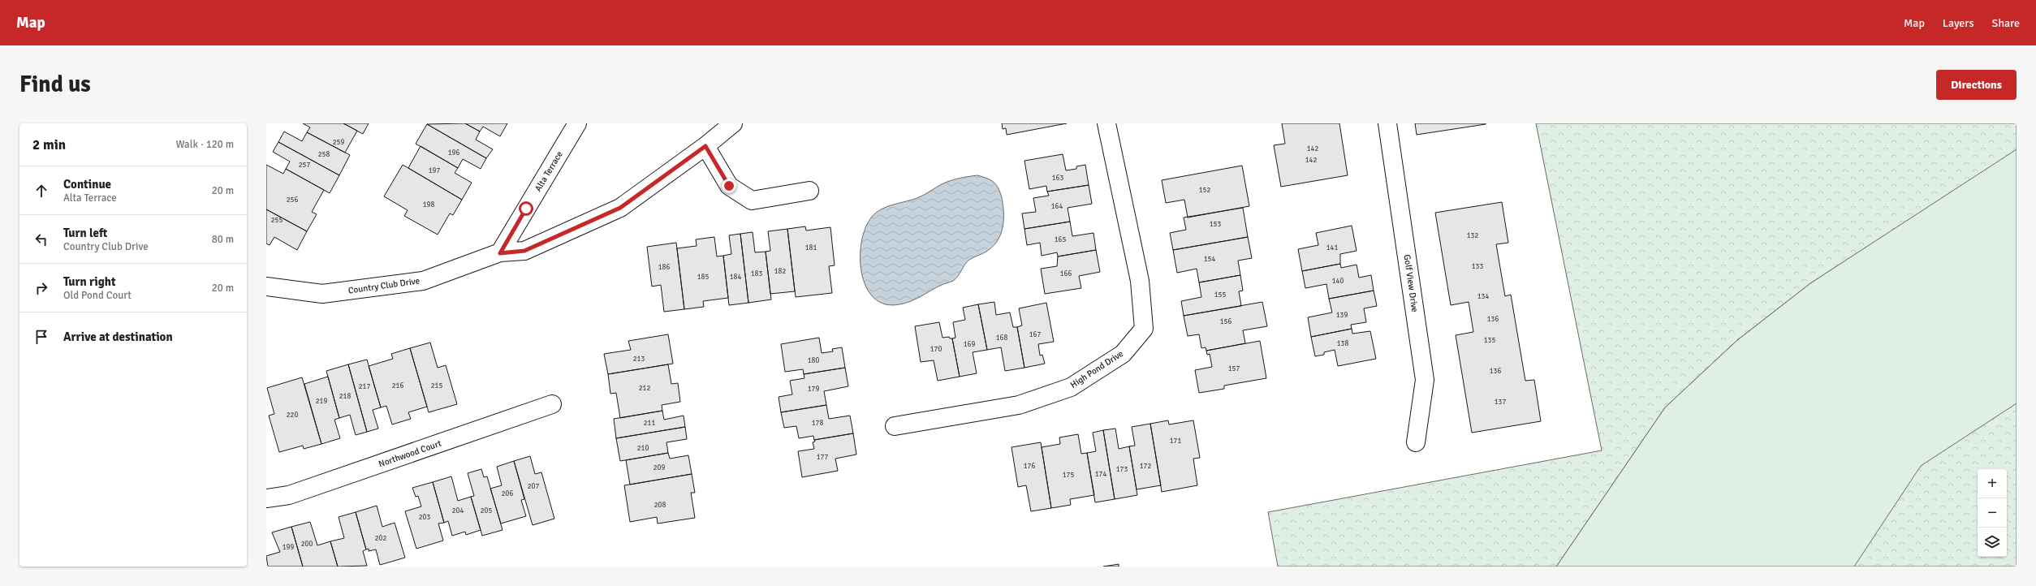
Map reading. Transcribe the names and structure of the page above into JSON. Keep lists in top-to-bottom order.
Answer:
{
  "streets": {
    "street": [
      "Alta Terrace",
      "Golf View Drive",
      "Country Club Drive",
      "High Pond Drive",
      "Northwood Court"
    ]
  },
  "crossings": [
    ["Alta Terrace", "Country Club Drive"]
  ],
  "house_numbers": [
    "259",
    "142",
    "196",
    "258",
    "142",
    "257",
    "197",
    "163",
    "152",
    "256",
    "198",
    "164",
    "255",
    "153",
    "132",
    "165",
    "181",
    "141",
    "154",
    "133",
    "186",
    "182",
    "183",
    "166",
    "185",
    "184",
    "140",
    "155",
    "134",
    "139",
    "136",
    "156",
    "167",
    "168",
    "135",
    "138",
    "169",
    "170",
    "213",
    "180",
    "157",
    "136",
    "216",
    "215",
    "217",
    "212",
    "179",
    "218",
    "219",
    "137",
    "220",
    "211",
    "178",
    "171",
    "210",
    "177",
    "176",
    "172",
    "209",
    "173",
    "174",
    "175",
    "207",
    "206",
    "208",
    "204",
    "205",
    "203",
    "202",
    "200",
    "199"
  ],
  "page": {
    "header": "Map",
    "nav": ["Map", "Layers", "Share"],
    "buttons": "Directions",
    "title": "Find us",
    "heading": ["2 min", "Walk · 120 m"],
    "list": [
      ["Continue", "Alta Terrace", "20 m"],
      ["Turn left", "Country Club Drive", "80 m"],
      ["Turn right", "Old Pond Court", "20 m"],
      "Arrive at destination"
    ],
    "map_buttons": ["+", "−"]
  }
}
